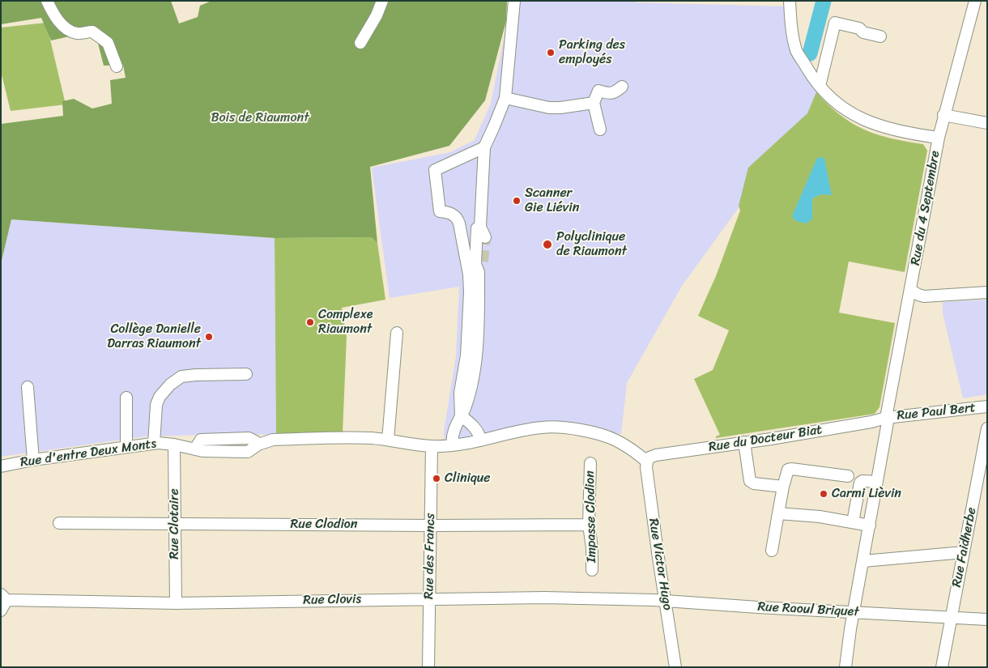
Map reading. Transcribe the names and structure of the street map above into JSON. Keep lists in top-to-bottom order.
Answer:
{
  "streets": {
    "street": [
      "Rue du 4 Septembre",
      "Rue Paul Bert",
      "Rue du Docteur Biat",
      "Rue d'entre Deux Monts",
      "Impasse Clodion",
      "Rue Clotaire",
      "Rue Clodion",
      "Rue Faidherbe",
      "Rue des Francs",
      "Rue Victor Hugo",
      "Rue Clovis",
      "Rue Raoul Briquet"
    ]
  },
  "crossings": [
    ["Rue du 4 Septembre", "Rue Paul Bert"],
    ["Rue du 4 Septembre", "Rue du Docteur Biat"],
    ["Rue du 4 Septembre", "Rue Raoul Briquet"],
    ["Rue Paul Bert", "Rue du Docteur Biat"],
    ["Rue du Docteur Biat", "Rue d'entre Deux Monts"],
    ["Rue du Docteur Biat", "Rue Victor Hugo"],
    ["Rue d'entre Deux Monts", "Rue Clotaire"],
    ["Rue d'entre Deux Monts", "Rue des Francs"],
    ["Rue d'entre Deux Monts", "Rue Victor Hugo"],
    ["Impasse Clodion", "Rue Clodion"],
    ["Rue Clotaire", "Rue Clodion"],
    ["Rue Clotaire", "Rue Clovis"],
    ["Rue Clodion", "Rue des Francs"],
    ["Rue Faidherbe", "Rue Raoul Briquet"],
    ["Rue des Francs", "Rue Clovis"],
    ["Rue Victor Hugo", "Rue Clovis"],
    ["Rue Victor Hugo", "Rue Raoul Briquet"],
    ["Rue Clovis", "Rue Raoul Briquet"]
  ],
  "parks": ["Bois de Riaumont"],
  "places": [
    "Parking des employés",
    "Scanner Gie Liévin",
    "Polyclinique de Riaumont",
    "Complexe Riaumont",
    "Collège Danielle Darras Riaumont",
    "Clinique",
    "Carmi Lièvin"
  ]
}
